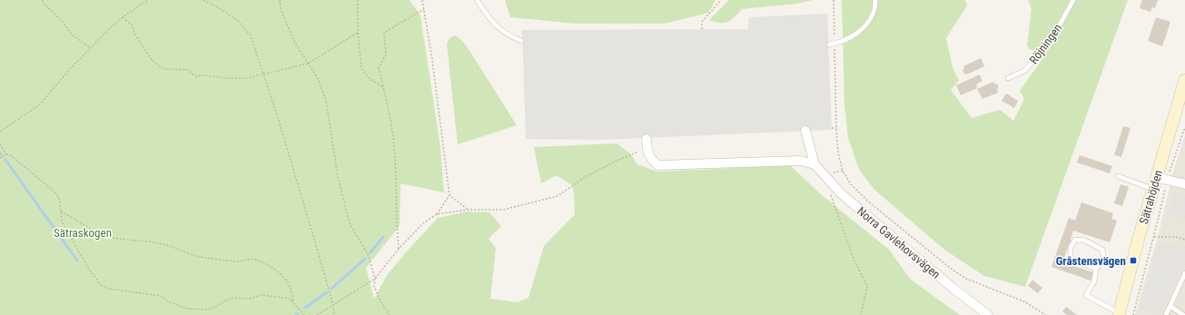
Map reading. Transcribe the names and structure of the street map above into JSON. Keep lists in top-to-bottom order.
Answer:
{
  "streets": {
    "street": ["Sätrahöjden", "Norra Gavlehovsvägen"],
    "lane": ["Röjningen"]
  },
  "parks": ["Sätraskogen"],
  "places": {
    "transit": ["Gråstensvägen"]
  }
}
